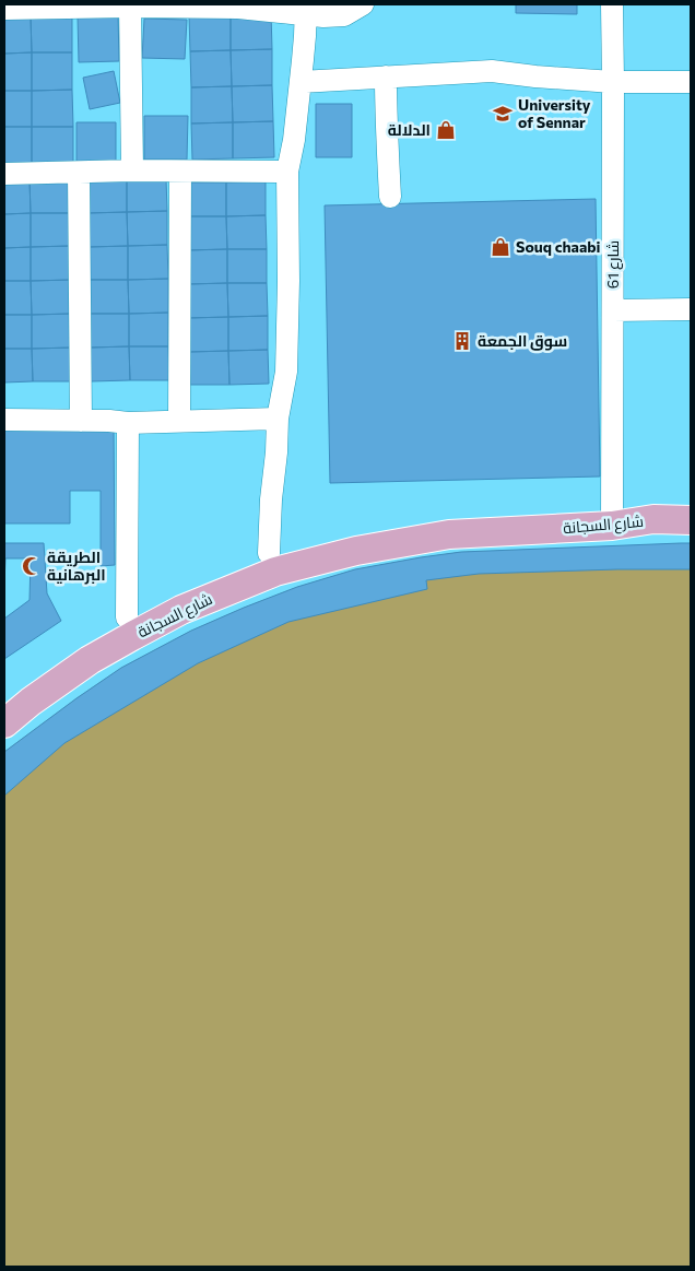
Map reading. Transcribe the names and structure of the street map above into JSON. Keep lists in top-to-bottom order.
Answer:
{
  "streets": {
    "main road": ["شارع السجانة"],
    "street": ["شارع 61"]
  },
  "crossings": [
    ["شارع 61", "شارع السجانة"]
  ],
  "places": {
    "school or university": ["University of Sennar"],
    "shop": ["الدلالة", "Souq chaabi"],
    "building": ["سوق الجمعة"],
    "mosque": ["الطريقة البرهانية"]
  }
}
